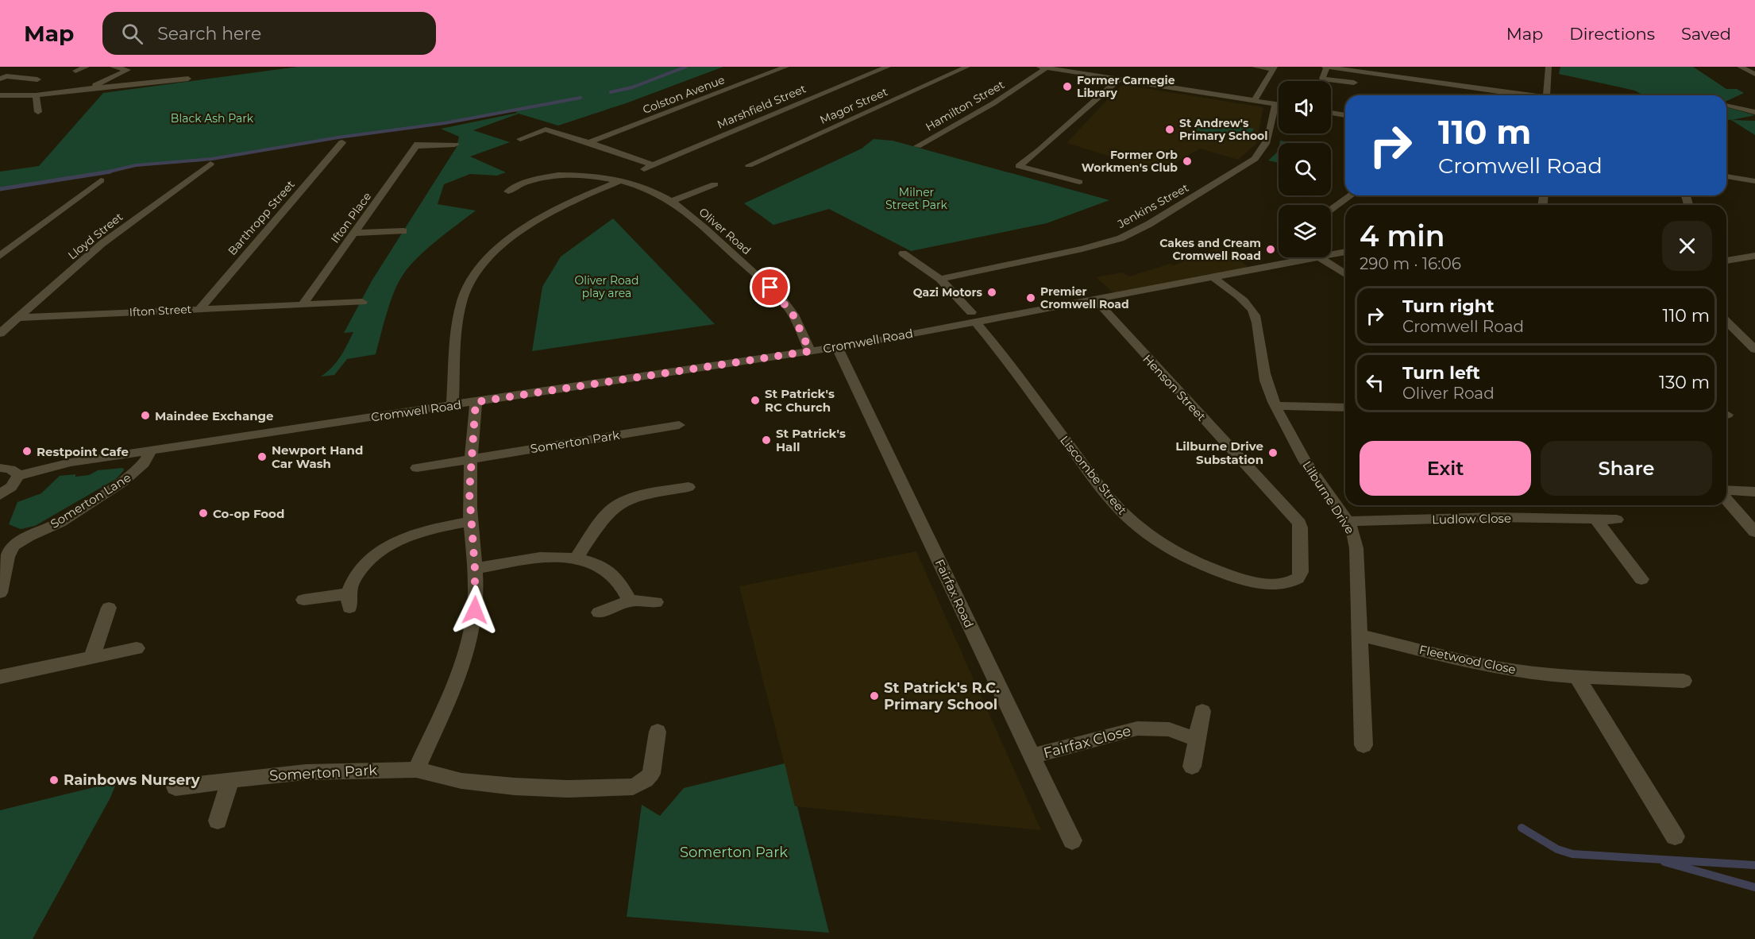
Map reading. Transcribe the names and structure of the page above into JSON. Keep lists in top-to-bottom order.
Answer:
{
  "streets": {
    "street": [
      "Colston Avenue",
      "Magor Street",
      "Hamilton Street",
      "Marshfield Street",
      "Jenkins Street",
      "Barthropp Street",
      "Ifton Place",
      "Oliver Road",
      "Lloyd Street",
      "Ifton Street",
      "Cromwell Road",
      "Henson Street",
      "Somerton Park",
      "Liscombe Street",
      "Lilburne Drive",
      "Somerton Lane",
      "Ludlow Close",
      "Fairfax Road",
      "Fleetwood Close",
      "Fairfax Close"
    ]
  },
  "crossings": [
    ["Barthropp Street", "Ifton Street"],
    ["Ifton Place", "Ifton Street"],
    ["Oliver Road", "Cromwell Road"],
    ["Lloyd Street", "Ifton Street"],
    ["Cromwell Road", "Henson Street"],
    ["Cromwell Road", "Liscombe Street"],
    ["Cromwell Road", "Lilburne Drive"],
    ["Cromwell Road", "Somerton Lane"],
    ["Cromwell Road", "Fairfax Road"],
    ["Henson Street", "Liscombe Street"],
    ["Lilburne Drive", "Ludlow Close"],
    ["Lilburne Drive", "Fleetwood Close"],
    ["Fairfax Road", "Fairfax Close"]
  ],
  "parks": [
    "Black Ash Park",
    "Milner Street Park",
    "Oliver Road play area",
    "Somerton Park"
  ],
  "places": [
    "Former Carnegie Library",
    "St Andrew's Primary School",
    "Former Orb Workmen's Club",
    "Cakes and Cream Cromwell Road",
    "Qazi Motors",
    "Premier Cromwell Road",
    "St Patrick's RC Church",
    "Maindee Exchange",
    "St Patrick's Hall",
    "Restpoint Cafe",
    "Lilburne Drive Substation",
    "Newport Hand Car Wash",
    "Co-op Food",
    "St Patrick's R.C. Primary School",
    "Rainbows Nursery"
  ],
  "page": {
    "header": "Map",
    "search": "Search here",
    "nav": ["Map", "Directions", "Saved"],
    "turn": ["110 m", "Cromwell Road"],
    "heading": ["4 min", "290 m · 16:06"],
    "list": [
      {
        "name": "Turn right",
        "note": "Cromwell Road",
        "value": "110 m"
      },
      {
        "name": "Turn left",
        "note": "Oliver Road",
        "value": "130 m"
      }
    ],
    "buttons": ["Exit", "Share"]
  }
}
